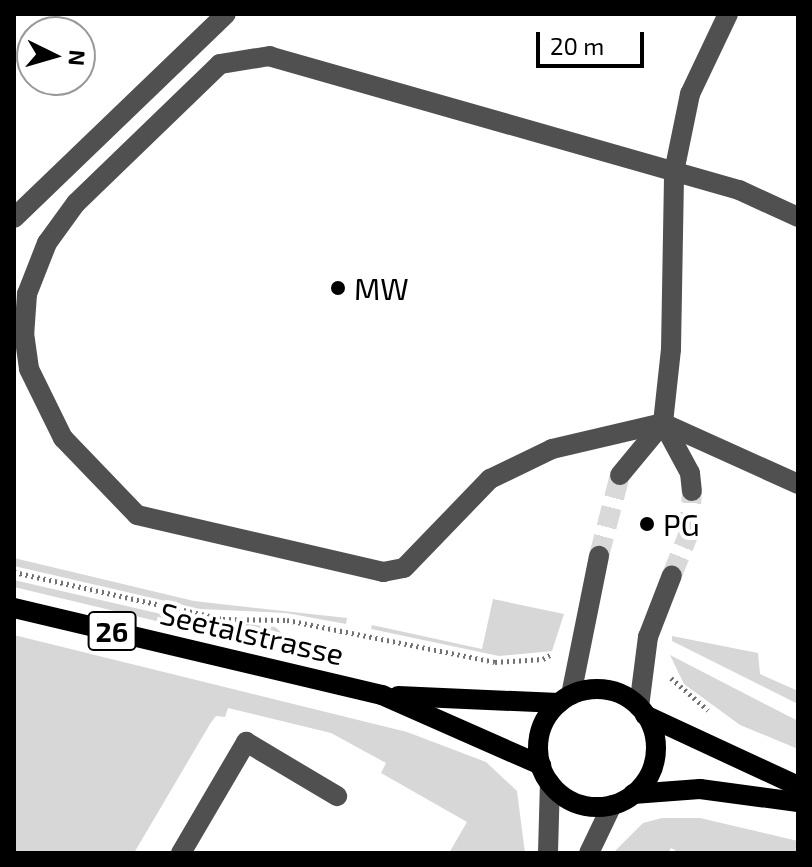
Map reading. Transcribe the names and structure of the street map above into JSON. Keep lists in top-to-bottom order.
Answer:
{
  "streets": {
    "main road": ["26", "Seetalstrasse"]
  },
  "places": ["MW", "PG"],
  "scale_bar": "20 m",
  "north": "right"
}
